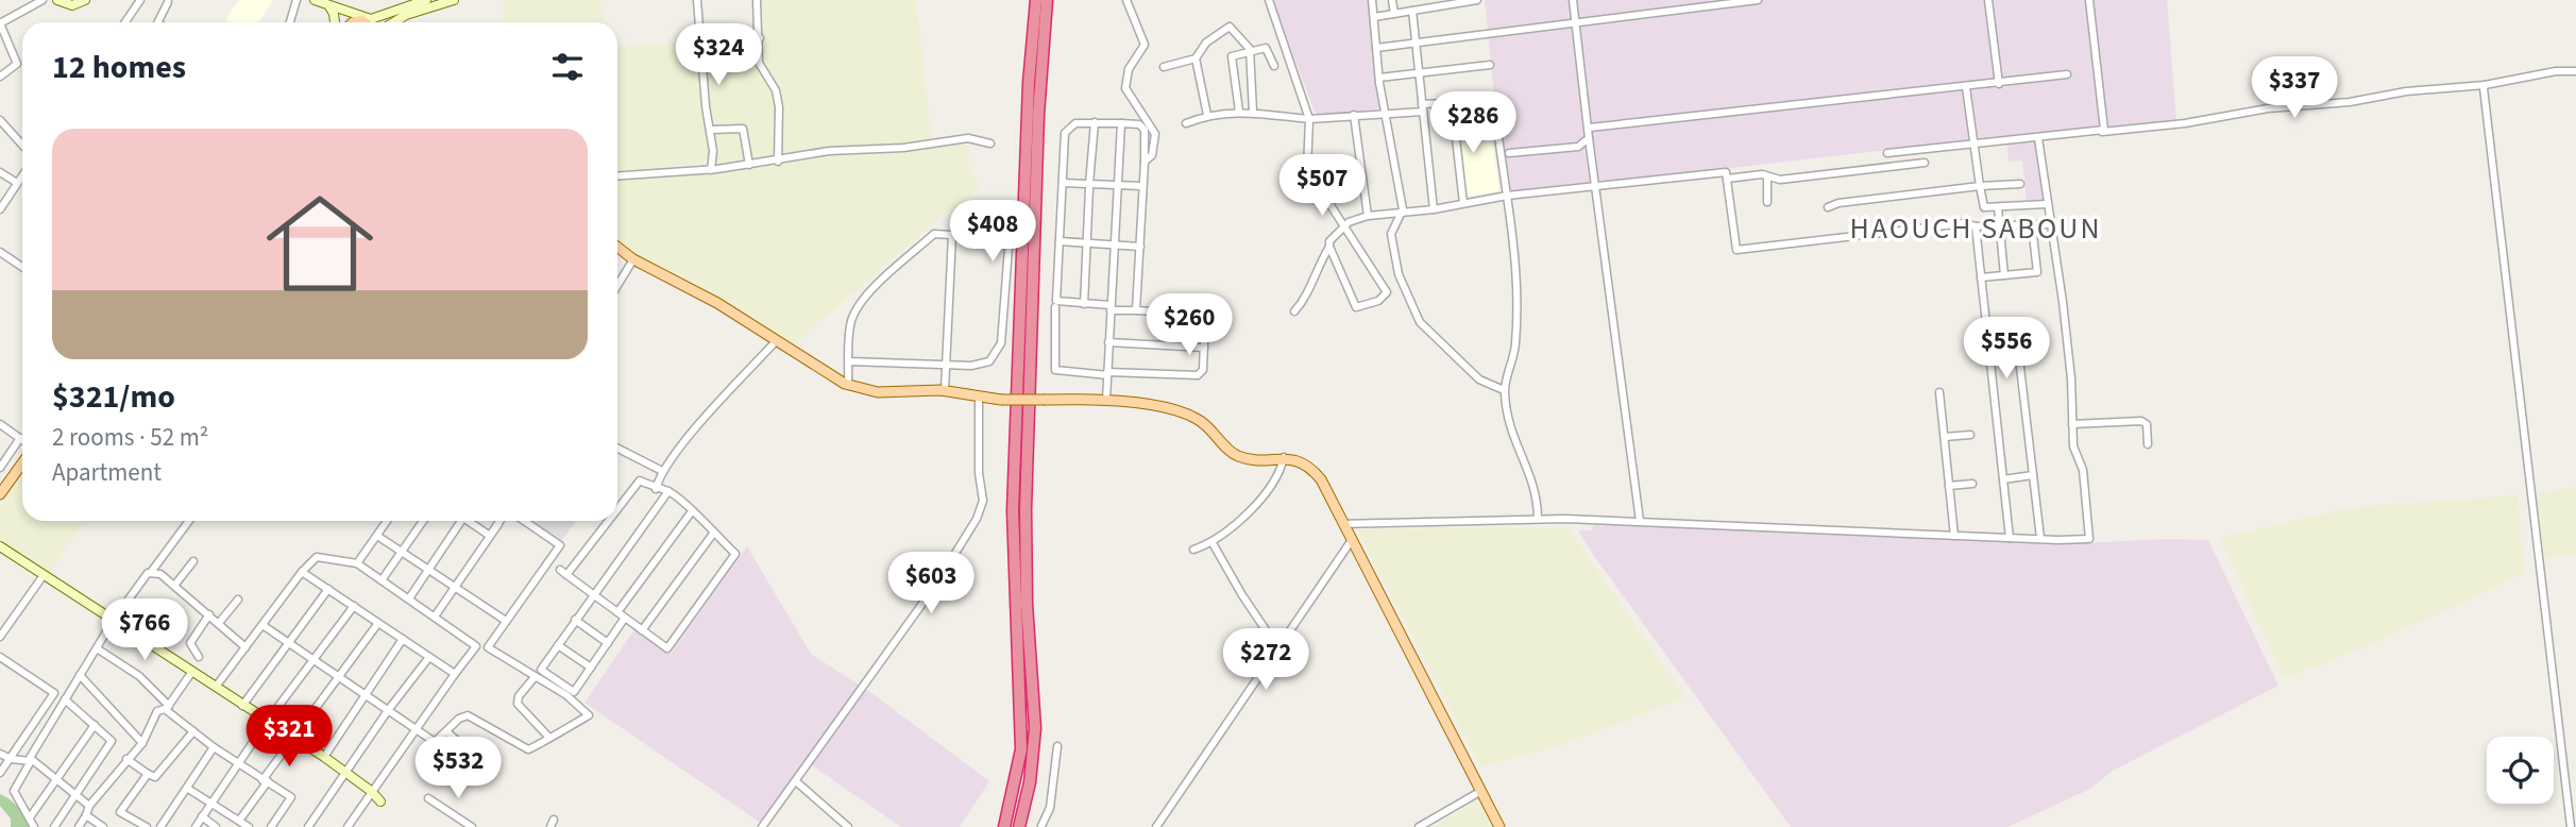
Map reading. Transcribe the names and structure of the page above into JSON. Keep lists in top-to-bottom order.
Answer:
{
  "districts": ["HAOUCH SABOUN"],
  "page": {
    "heading": "12 homes",
    "price": [
      "$324",
      "$337",
      "$286",
      "$507",
      "$408",
      "$260",
      "$556",
      "$603",
      "$766",
      "$272",
      "$321",
      "$532"
    ],
    "list": [
      {
        "name": "$321/mo",
        "note": "2 rooms · 52 m² · Apartment"
      }
    ]
  }
}
